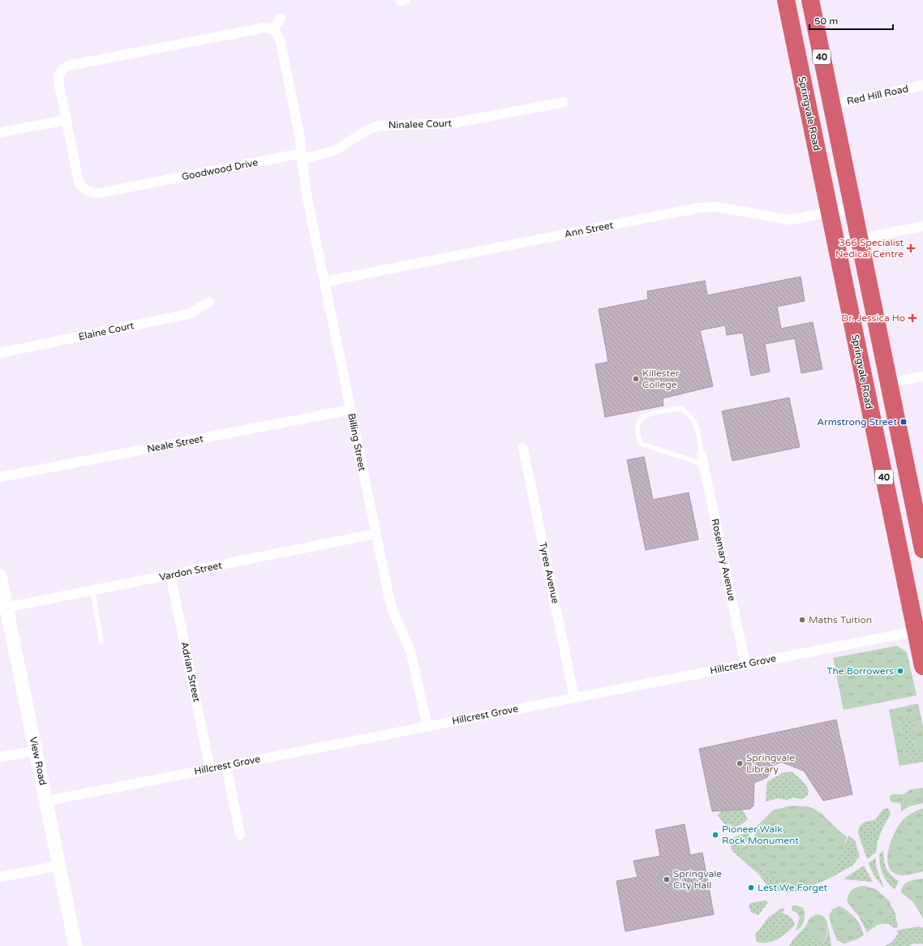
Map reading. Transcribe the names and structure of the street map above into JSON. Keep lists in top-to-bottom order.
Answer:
{
  "streets": {
    "highway": ["40", "Springvale Road"],
    "street": [
      "Red Hill Road",
      "Ninalee Court",
      "Goodwood Drive",
      "Ann Street",
      "Elaine Court",
      "Billing Street",
      "Neale Street",
      "Rosemary Avenue",
      "Vardon Street",
      "Tyree Avenue",
      "Hillcrest Grove",
      "Adrian Street",
      "View Road"
    ]
  },
  "crossings": [
    ["40", "Red Hill Road"],
    ["40", "Ann Street"],
    ["Springvale Road", "Ann Street"],
    ["Springvale Road", "Hillcrest Grove"],
    ["Ninalee Court", "Goodwood Drive"],
    ["Ninalee Court", "Billing Street"],
    ["Goodwood Drive", "Billing Street"],
    ["Ann Street", "Billing Street"],
    ["Billing Street", "Neale Street"],
    ["Billing Street", "Vardon Street"],
    ["Billing Street", "Hillcrest Grove"],
    ["Rosemary Avenue", "Hillcrest Grove"],
    ["Vardon Street", "Adrian Street"],
    ["Vardon Street", "View Road"],
    ["Tyree Avenue", "Hillcrest Grove"],
    ["Hillcrest Grove", "Adrian Street"],
    ["Hillcrest Grove", "View Road"]
  ],
  "places": {
    "health": ["366 Specialist Nedical Centre", "Dr. Jessica Ho"],
    "other": [
      "Killester College",
      "Maths Tuition",
      "The Borrowers",
      "Springvale Library",
      "Pioneer Walk Rock Monument",
      "Springvale City Hall",
      "Lest We Forget"
    ],
    "transit": ["Armstrong Street"]
  },
  "scale_bar": "50 m"
}
